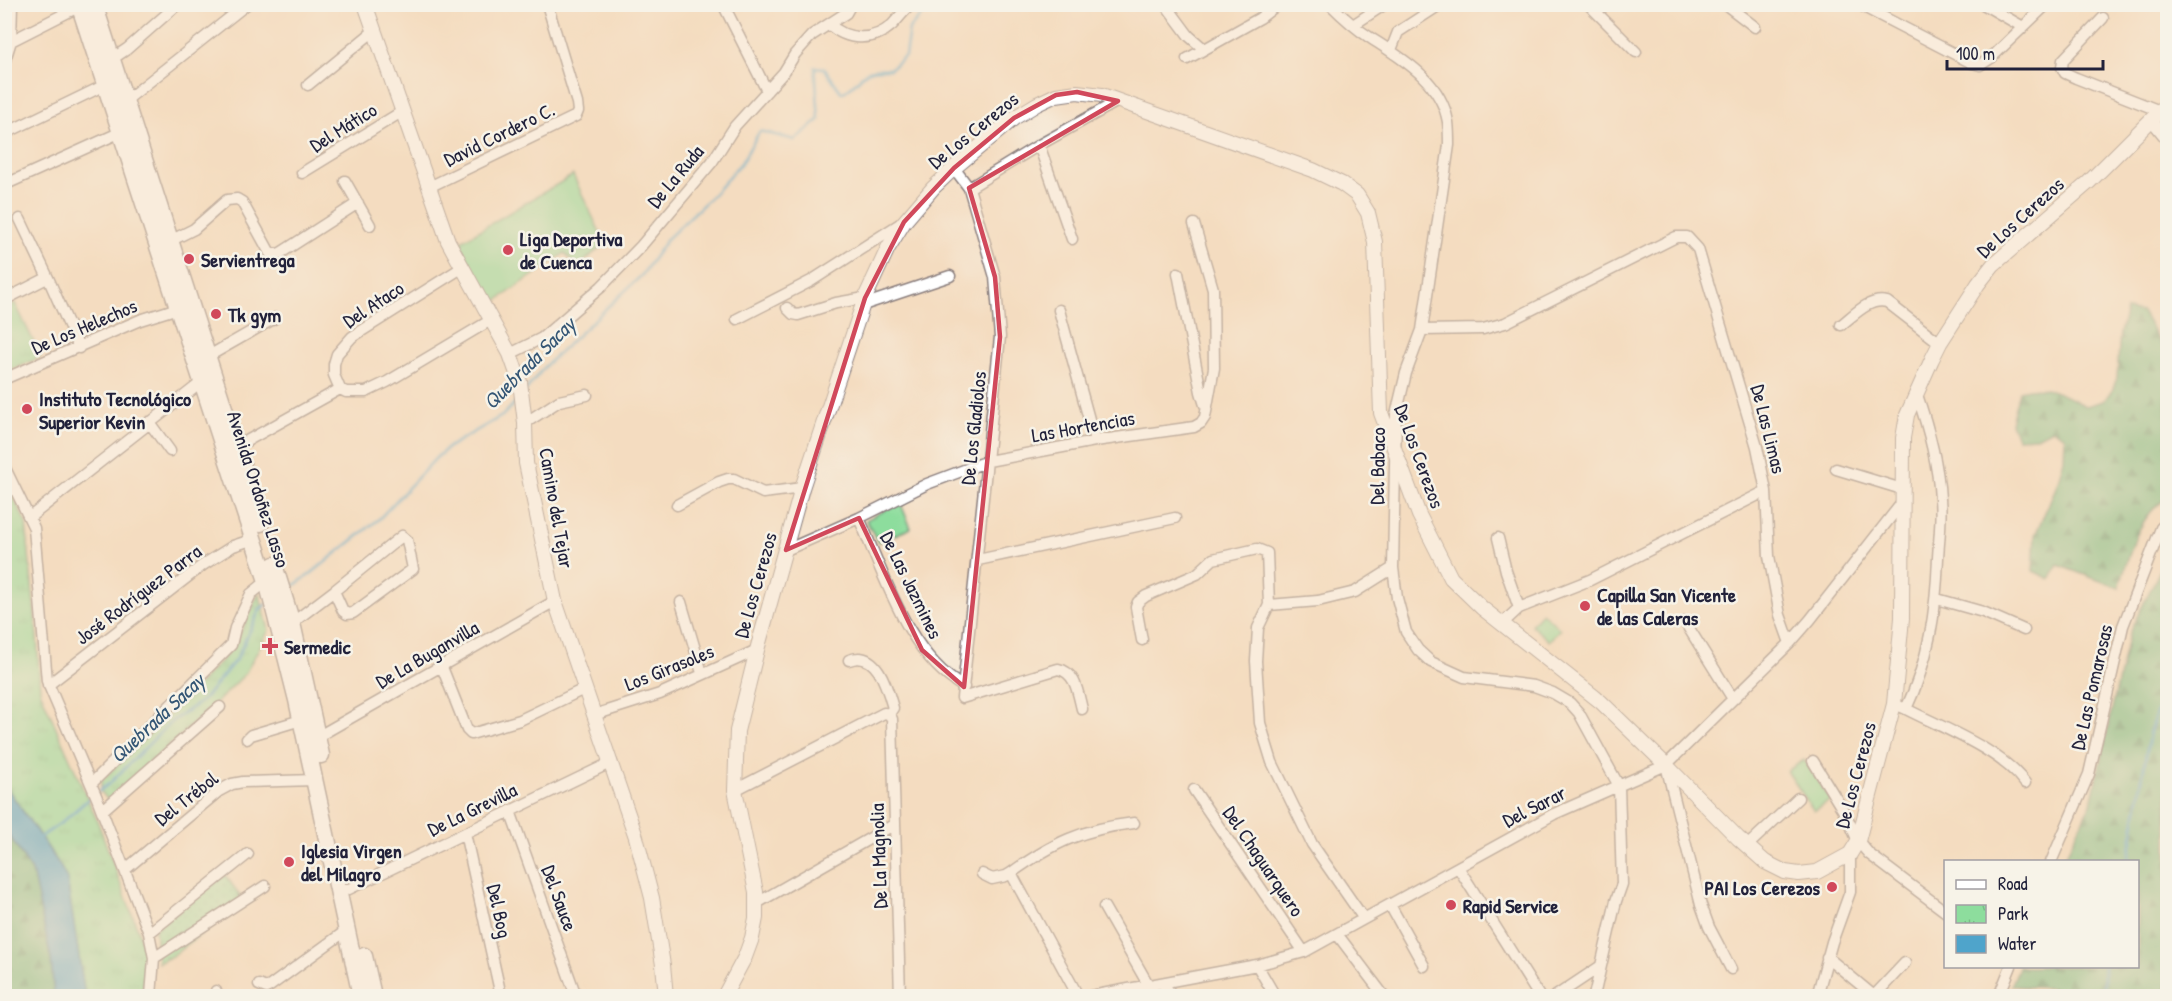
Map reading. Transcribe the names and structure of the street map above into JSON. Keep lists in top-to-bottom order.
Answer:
{
  "streets": {
    "main road": ["Avenida Ordoñez Lasso"],
    "street": [
      "Del Mático",
      "De Los Cerezos",
      "David Cordero C.",
      "De La Ruda",
      "Del Ataco",
      "De Los Helechos",
      "Las Hortencias",
      "De Los Gladiolos",
      "De Las Limas",
      "Del Babaco",
      "Camino del Tejar",
      "De Las Jazmines",
      "José Rodríguez Parra",
      "De La Buganvilla",
      "Los Girasoles",
      "De Las Pomarosas",
      "Del Trébol",
      "Del Sarar",
      "De La Grevilla",
      "De La Magnolia",
      "Del Chaguarquero",
      "Del Sauce",
      "Del Bog"
    ]
  },
  "crossings": [
    ["Del Mático", "Camino del Tejar"],
    ["De Los Cerezos", "Las Hortencias"],
    ["De Los Cerezos", "De Los Gladiolos"],
    ["De Los Cerezos", "Del Babaco"],
    ["De Los Cerezos", "Los Girasoles"],
    ["De Los Cerezos", "Del Sarar"],
    ["David Cordero C.", "Camino del Tejar"],
    ["De La Ruda", "Camino del Tejar"],
    ["Del Ataco", "Camino del Tejar"],
    ["De Los Helechos", "Avenida Ordoñez Lasso"],
    ["Las Hortencias", "De Los Gladiolos"],
    ["Las Hortencias", "De Las Jazmines"],
    ["De Los Gladiolos", "De Las Jazmines"],
    ["De Las Limas", "Del Babaco"],
    ["De Las Limas", "Del Sarar"],
    ["Del Babaco", "Del Sarar"],
    ["Avenida Ordoñez Lasso", "José Rodríguez Parra"],
    ["Avenida Ordoñez Lasso", "De La Buganvilla"],
    ["Avenida Ordoñez Lasso", "Del Trébol"],
    ["Avenida Ordoñez Lasso", "De La Grevilla"],
    ["Camino del Tejar", "De La Buganvilla"],
    ["Camino del Tejar", "Los Girasoles"],
    ["Camino del Tejar", "De La Grevilla"],
    ["Del Sarar", "Del Chaguarquero"],
    ["De La Grevilla", "Del Sauce"],
    ["De La Grevilla", "Del Bog"]
  ],
  "water": ["Quebrada Sacay"],
  "places": {
    "other": [
      "Liga Deportiva de Cuenca",
      "Servientrega",
      "Tk gym",
      "Instituto Tecnológico Superior Kevin",
      "Capilla San Vicente de las Caleras",
      "Iglesia Virgen del Milagro",
      "PAI Los Cerezos",
      "Rapid Service"
    ],
    "health": ["Sermedic"]
  },
  "legend": ["Road", "Park", "Water"],
  "scale_bar": "100 m"
}
